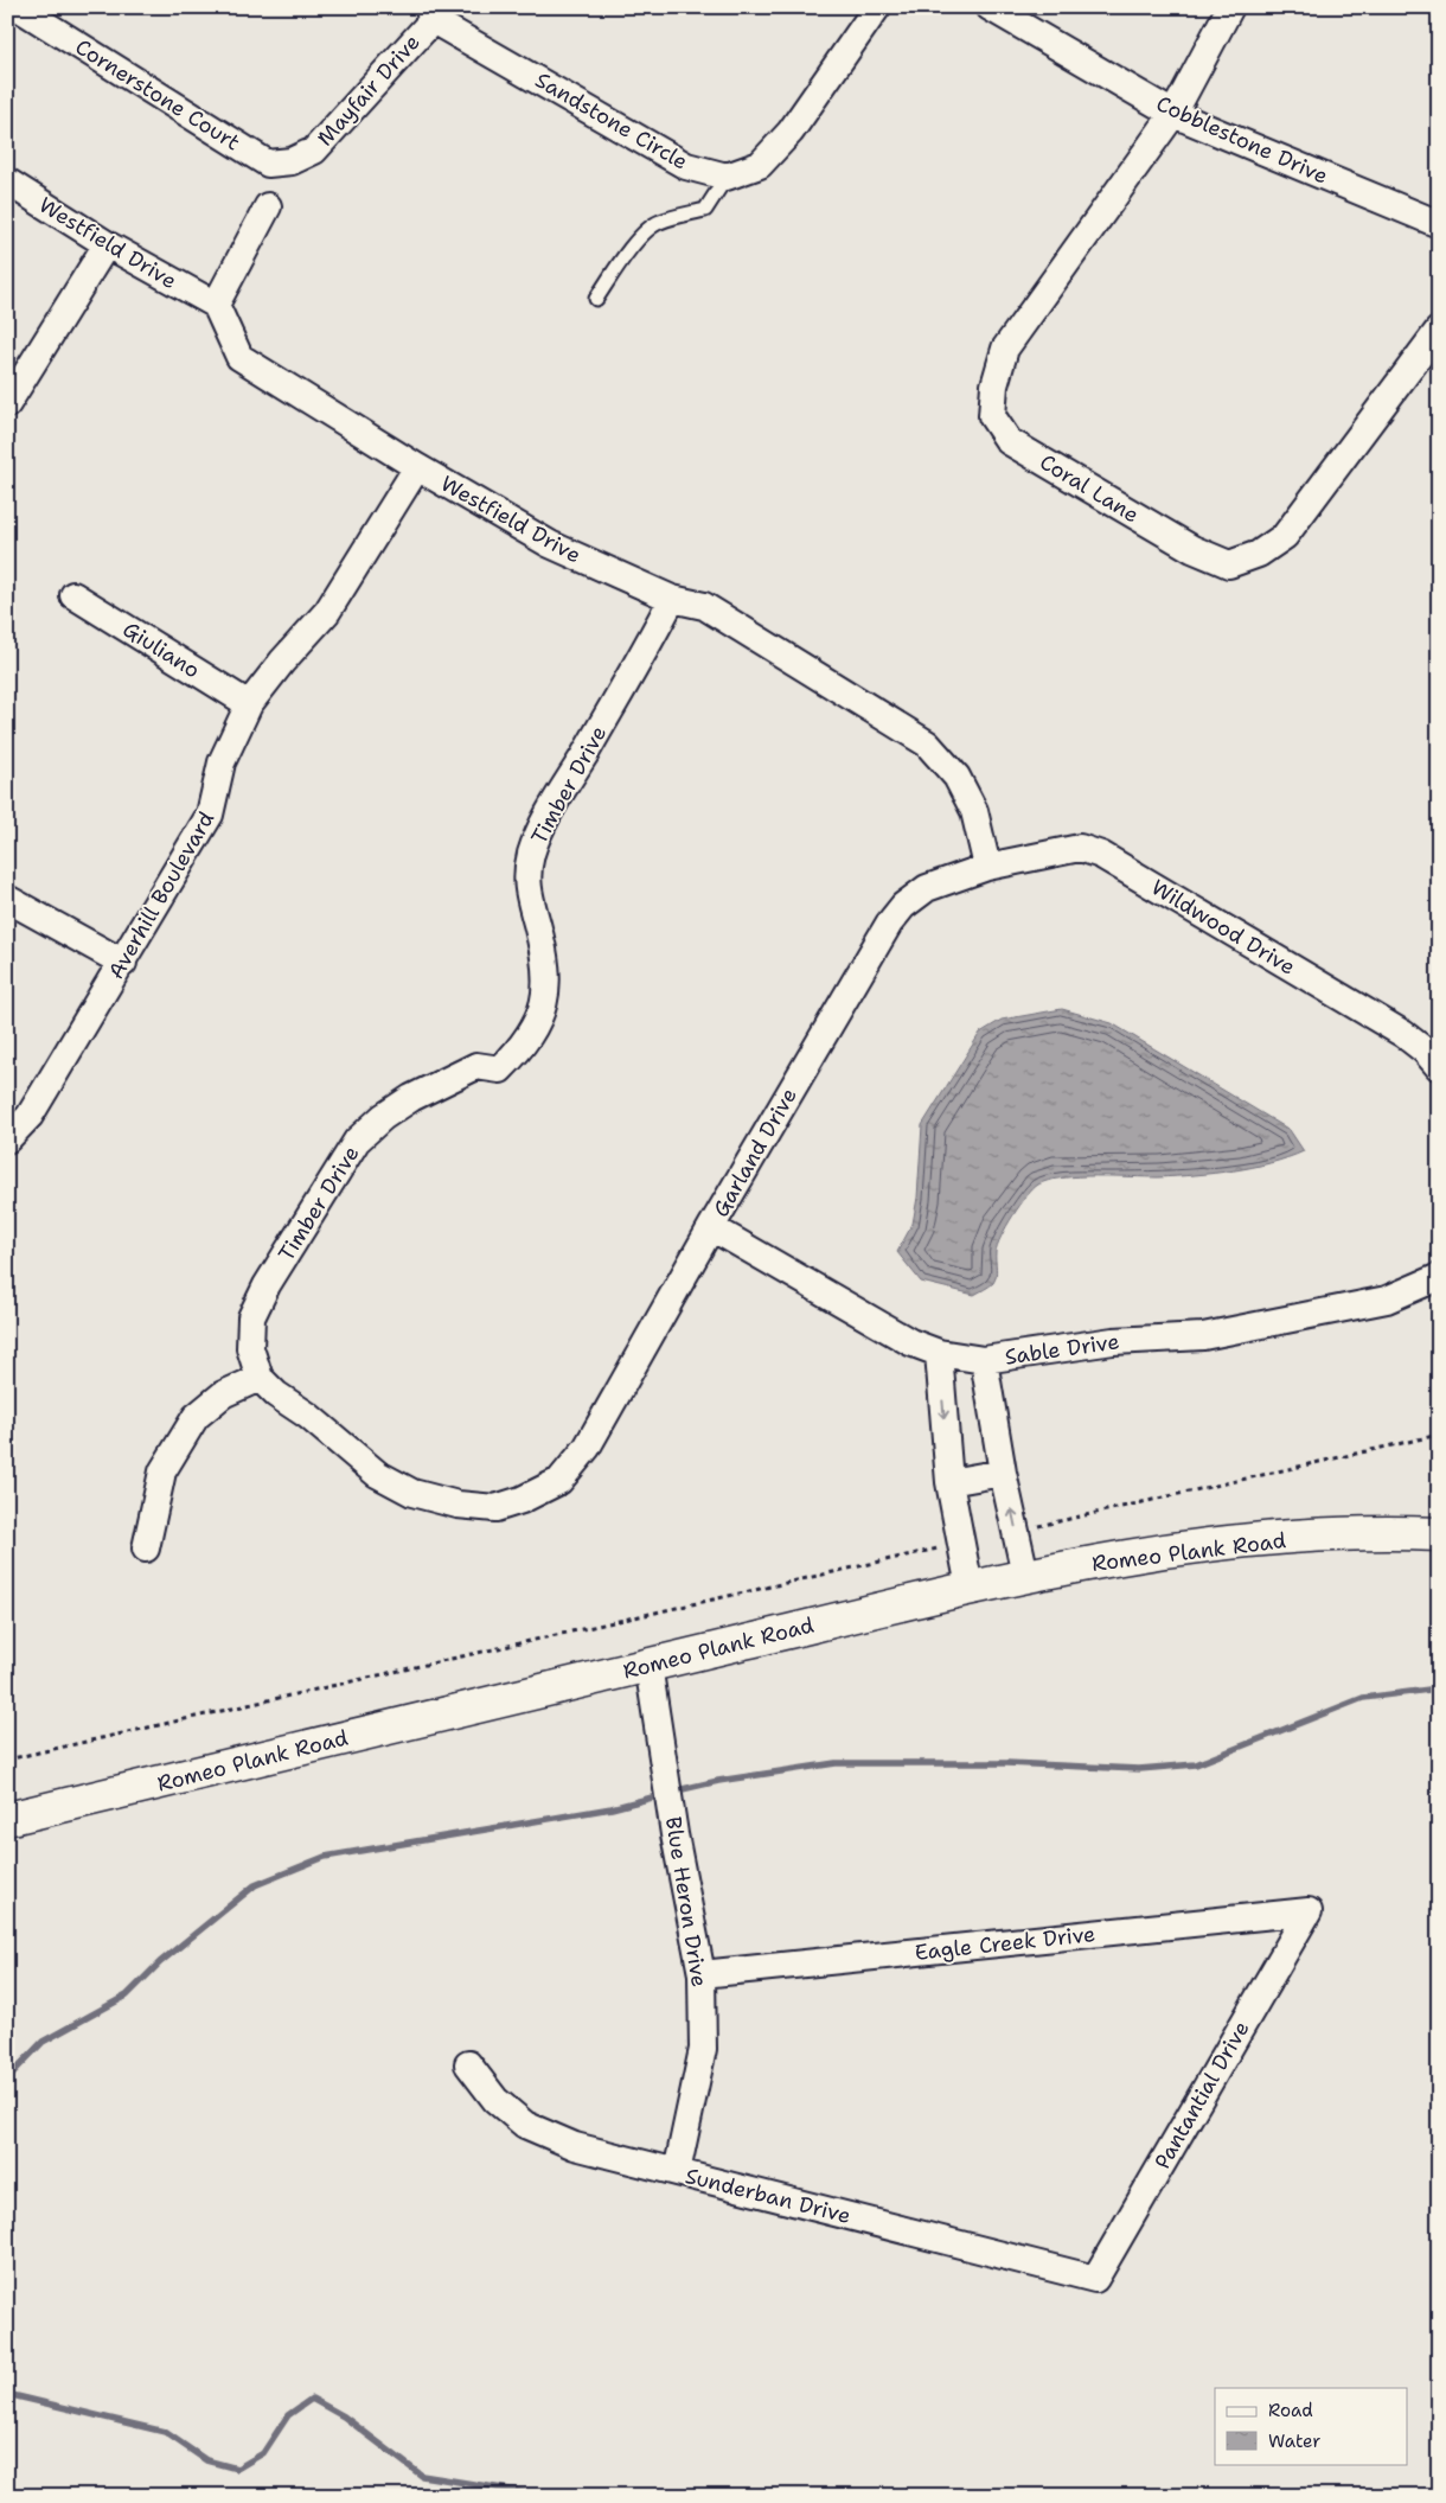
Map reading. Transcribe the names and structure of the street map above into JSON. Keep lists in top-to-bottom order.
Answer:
{
  "streets": {
    "street": [
      "Mayfair Drive",
      "Cornerstone Court",
      "Sandstone Circle",
      "Cobblestone Drive",
      "Westfield Drive",
      "Coral Lane",
      "Giuliano",
      "Timber Drive",
      "Averhill Boulevard",
      "Wildwood Drive",
      "Garland Drive",
      "Sable Drive",
      "Romeo Plank Road",
      "Blue Heron Drive",
      "Eagle Creek Drive",
      "Pantantial Drive",
      "Sunderban Drive"
    ]
  },
  "crossings": [
    ["Mayfair Drive", "Cornerstone Court"],
    ["Mayfair Drive", "Sandstone Circle"],
    ["Cobblestone Drive", "Coral Lane"],
    ["Westfield Drive", "Timber Drive"],
    ["Westfield Drive", "Averhill Boulevard"],
    ["Westfield Drive", "Wildwood Drive"],
    ["Westfield Drive", "Garland Drive"],
    ["Giuliano", "Averhill Boulevard"],
    ["Timber Drive", "Garland Drive"],
    ["Wildwood Drive", "Garland Drive"],
    ["Garland Drive", "Sable Drive"],
    ["Romeo Plank Road", "Blue Heron Drive"],
    ["Blue Heron Drive", "Eagle Creek Drive"],
    ["Blue Heron Drive", "Sunderban Drive"],
    ["Eagle Creek Drive", "Pantantial Drive"],
    ["Pantantial Drive", "Sunderban Drive"]
  ],
  "legend": ["Road", "Water"]
}
